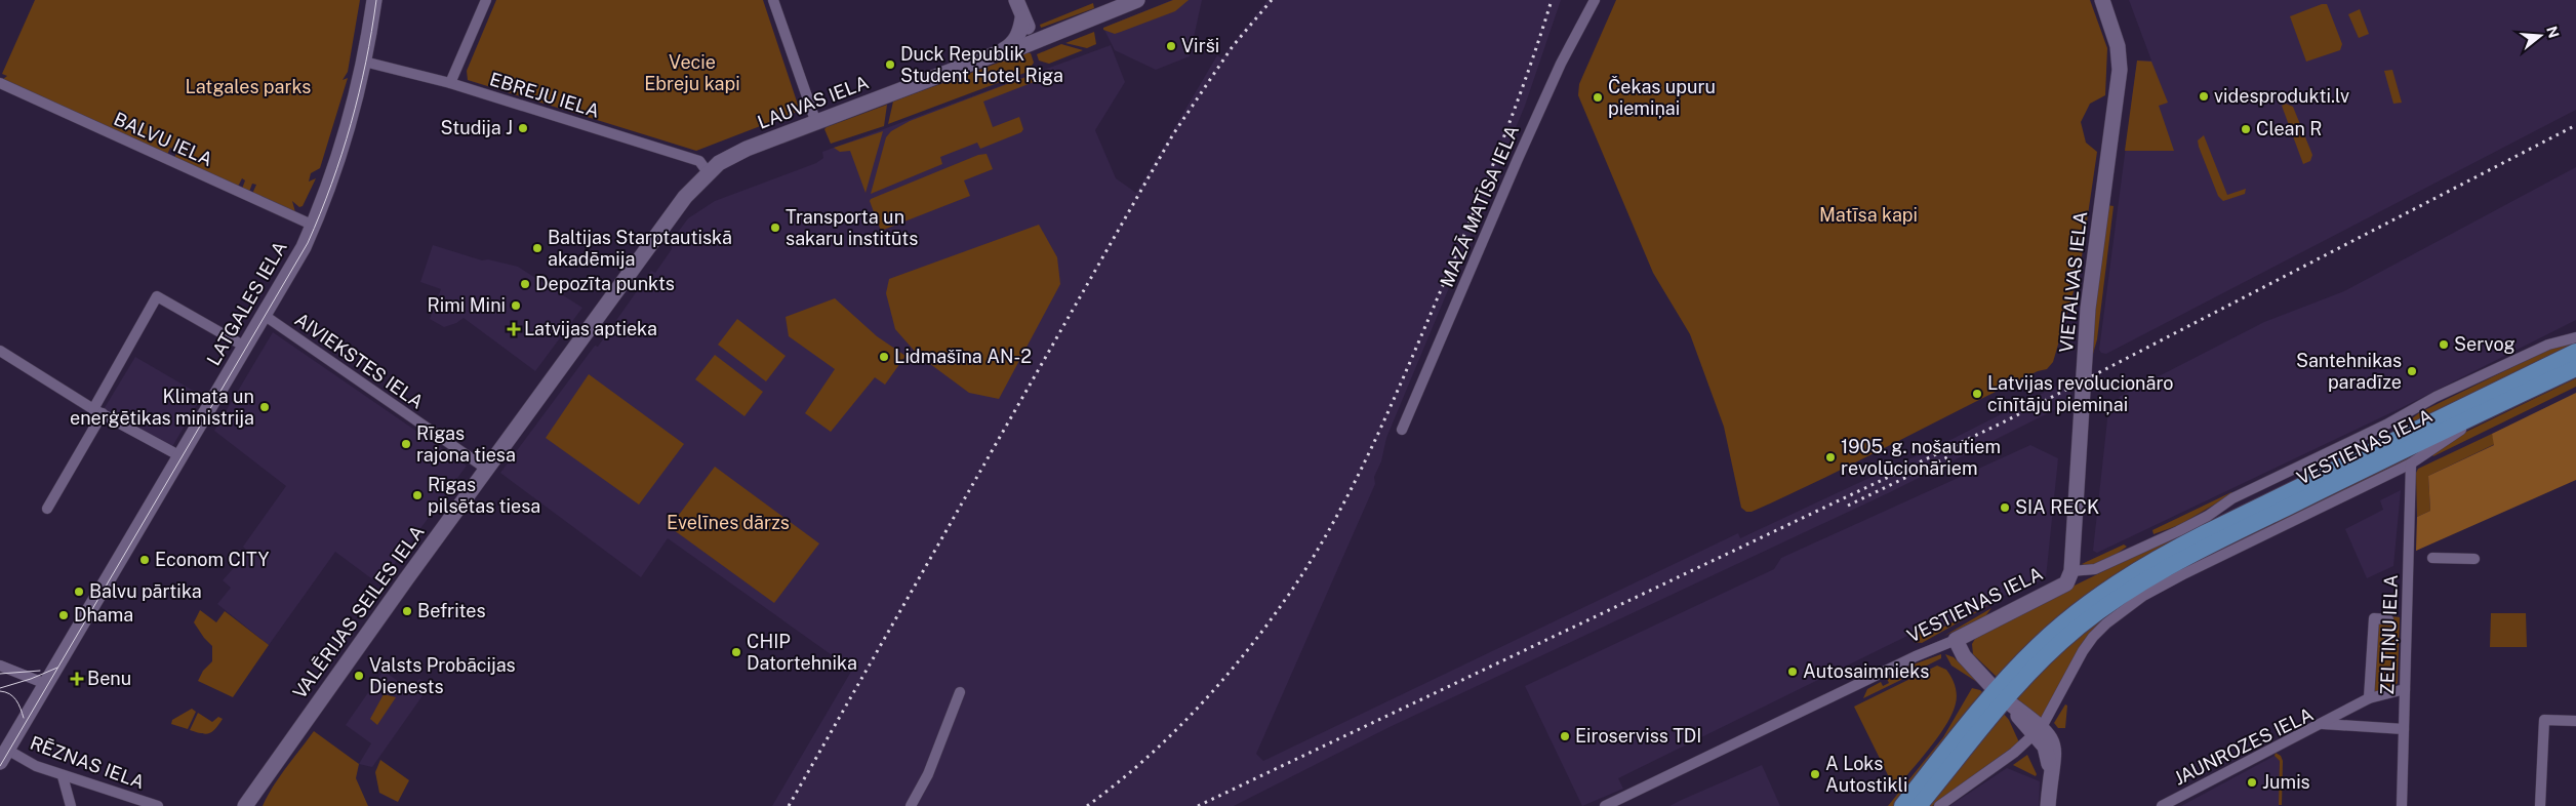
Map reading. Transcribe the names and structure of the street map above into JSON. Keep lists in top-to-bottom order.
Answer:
{
  "streets": {
    "main road": ["VESTIENAS IELA"],
    "street": [
      "EBREJU IELA",
      "LAUVAS IELA",
      "BALVU IELA",
      "MAZĀ MATĪSA IELA",
      "VIETALVAS IELA",
      "LATGALES IELA",
      "AIVIEKSTES IELA",
      "VALĒRIJAS SEILES IELA",
      "ZELTIŅU IELA",
      "JAUNROZES IELA",
      "RĒZNAS IELA"
    ]
  },
  "crossings": [
    ["EBREJU IELA", "LAUVAS IELA"],
    ["EBREJU IELA", "LATGALES IELA"],
    ["EBREJU IELA", "VALĒRIJAS SEILES IELA"],
    ["LAUVAS IELA", "VALĒRIJAS SEILES IELA"],
    ["BALVU IELA", "LATGALES IELA"],
    ["VIETALVAS IELA", "VESTIENAS IELA"],
    ["LATGALES IELA", "AIVIEKSTES IELA"],
    ["LATGALES IELA", "RĒZNAS IELA"],
    ["AIVIEKSTES IELA", "VALĒRIJAS SEILES IELA"],
    ["ZELTIŅU IELA", "JAUNROZES IELA"]
  ],
  "parks": [
    "Vecie Ebreju kapi",
    "Latgales parks",
    "Matīsa kapi",
    "Evelīnes dārzs"
  ],
  "places": {
    "other": [
      "Virši",
      "Duck Republik Student Hotel Riga",
      "videsprodukti.lv",
      "Čekas upuru piemiņai",
      "Studija J",
      "Clean R",
      "Transporta un sakaru institūts",
      "Baltijas Starptautiskā akadēmija",
      "Depozīta punkts",
      "Rimi Mini",
      "Servog",
      "Lidmašīna AN-2",
      "Santehnikas paradīze",
      "Latvijas revolucionāro cīnītāju piemiņai",
      "Klimata un enerģētikas ministrija",
      "Rīgas rajona tiesa",
      "1905. g. nošautiem revolūcionāriem",
      "Rīgas pilsētas tiesa",
      "SIA RECK",
      "Econom CITY",
      "Balvu pārtika",
      "Befrites",
      "Dhama",
      "CHIP Datortehnika",
      "Autosaimnieks",
      "Valsts Probācijas Dienests",
      "Eiroserviss TDI",
      "A Loks Autostikli",
      "Jumis"
    ],
    "health": ["Latvijas aptieka", "Benu"]
  },
  "north": "right"
}
